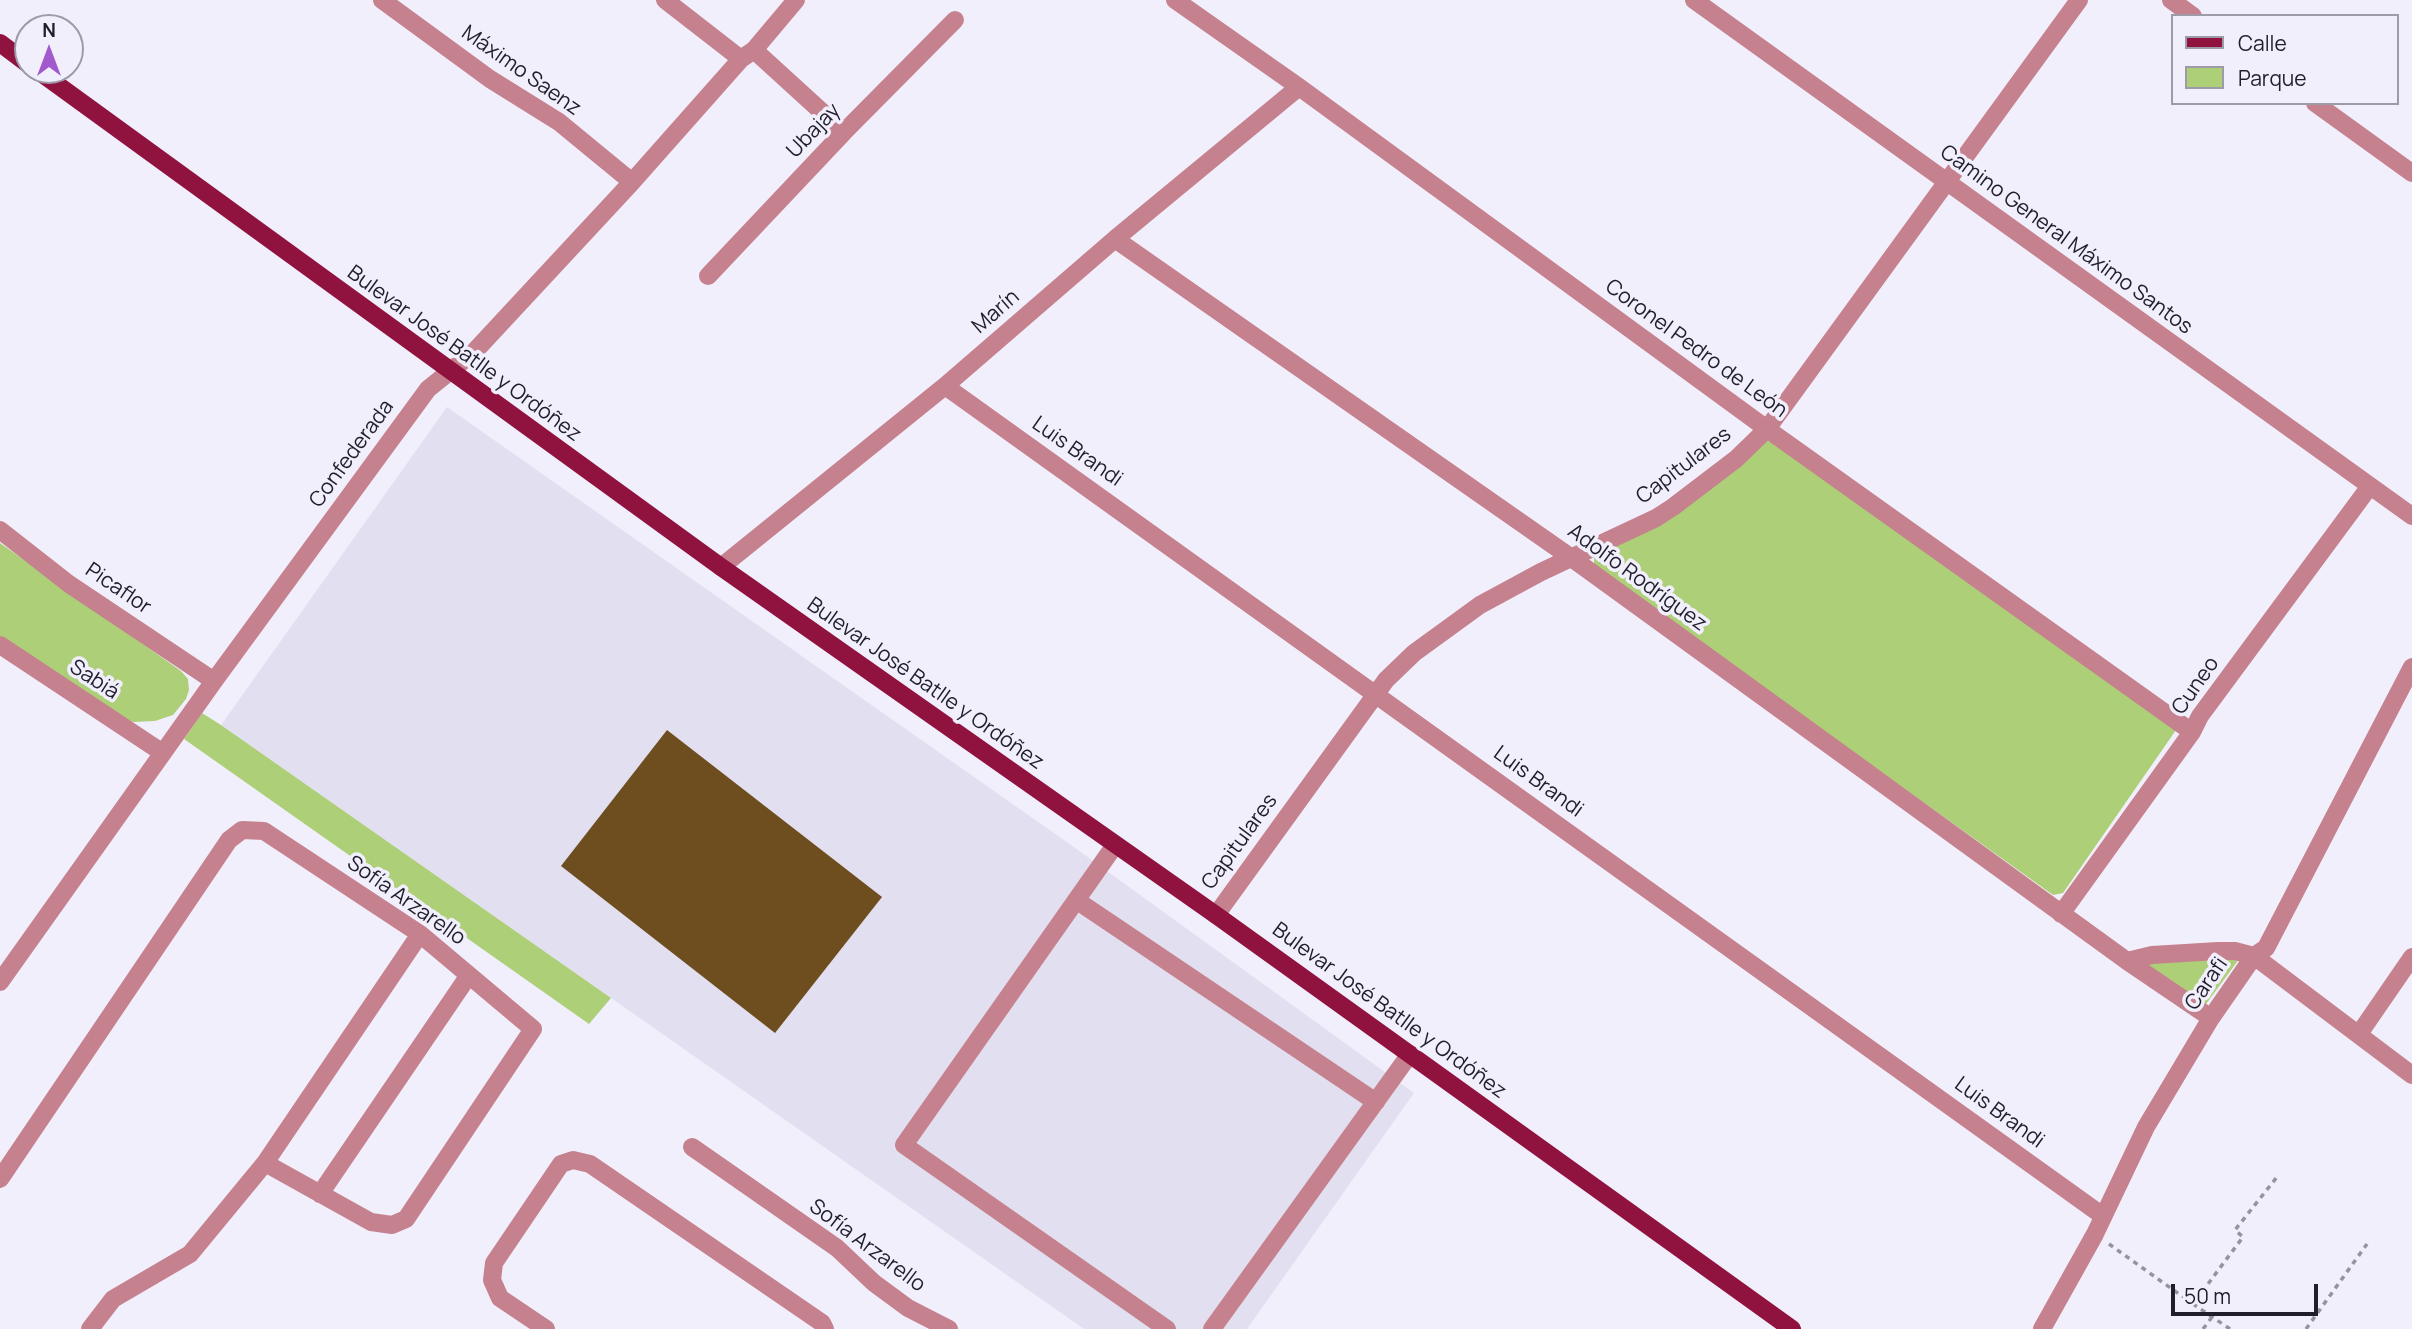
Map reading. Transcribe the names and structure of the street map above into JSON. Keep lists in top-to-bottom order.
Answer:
{
  "streets": {
    "main road": ["Bulevar José Batlle y Ordóñez"],
    "street": [
      "Máximo Saenz",
      "Ubajay",
      "Camino General Máximo Santos",
      "Marín",
      "Coronel Pedro de León",
      "Luis Brandi",
      "Confederada",
      "Capitulares",
      "Adolfo Rodríguez",
      "Picaflor",
      "Sabiá",
      "Cuneo",
      "Sofía Arzarello",
      "Carafi"
    ]
  },
  "crossings": [
    ["Máximo Saenz", "Confederada"],
    ["Camino General Máximo Santos", "Capitulares"],
    ["Camino General Máximo Santos", "Cuneo"],
    ["Marín", "Coronel Pedro de León"],
    ["Marín", "Bulevar José Batlle y Ordóñez"],
    ["Marín", "Luis Brandi"],
    ["Marín", "Adolfo Rodríguez"],
    ["Coronel Pedro de León", "Capitulares"],
    ["Coronel Pedro de León", "Cuneo"],
    ["Bulevar José Batlle y Ordóñez", "Confederada"],
    ["Bulevar José Batlle y Ordóñez", "Capitulares"],
    ["Luis Brandi", "Capitulares"],
    ["Luis Brandi", "Carafi"],
    ["Confederada", "Picaflor"],
    ["Confederada", "Sabiá"],
    ["Capitulares", "Adolfo Rodríguez"],
    ["Adolfo Rodríguez", "Cuneo"],
    ["Adolfo Rodríguez", "Carafi"]
  ],
  "legend": ["Calle", "Parque"],
  "scale_bar": "50 m",
  "north": "top"
}
